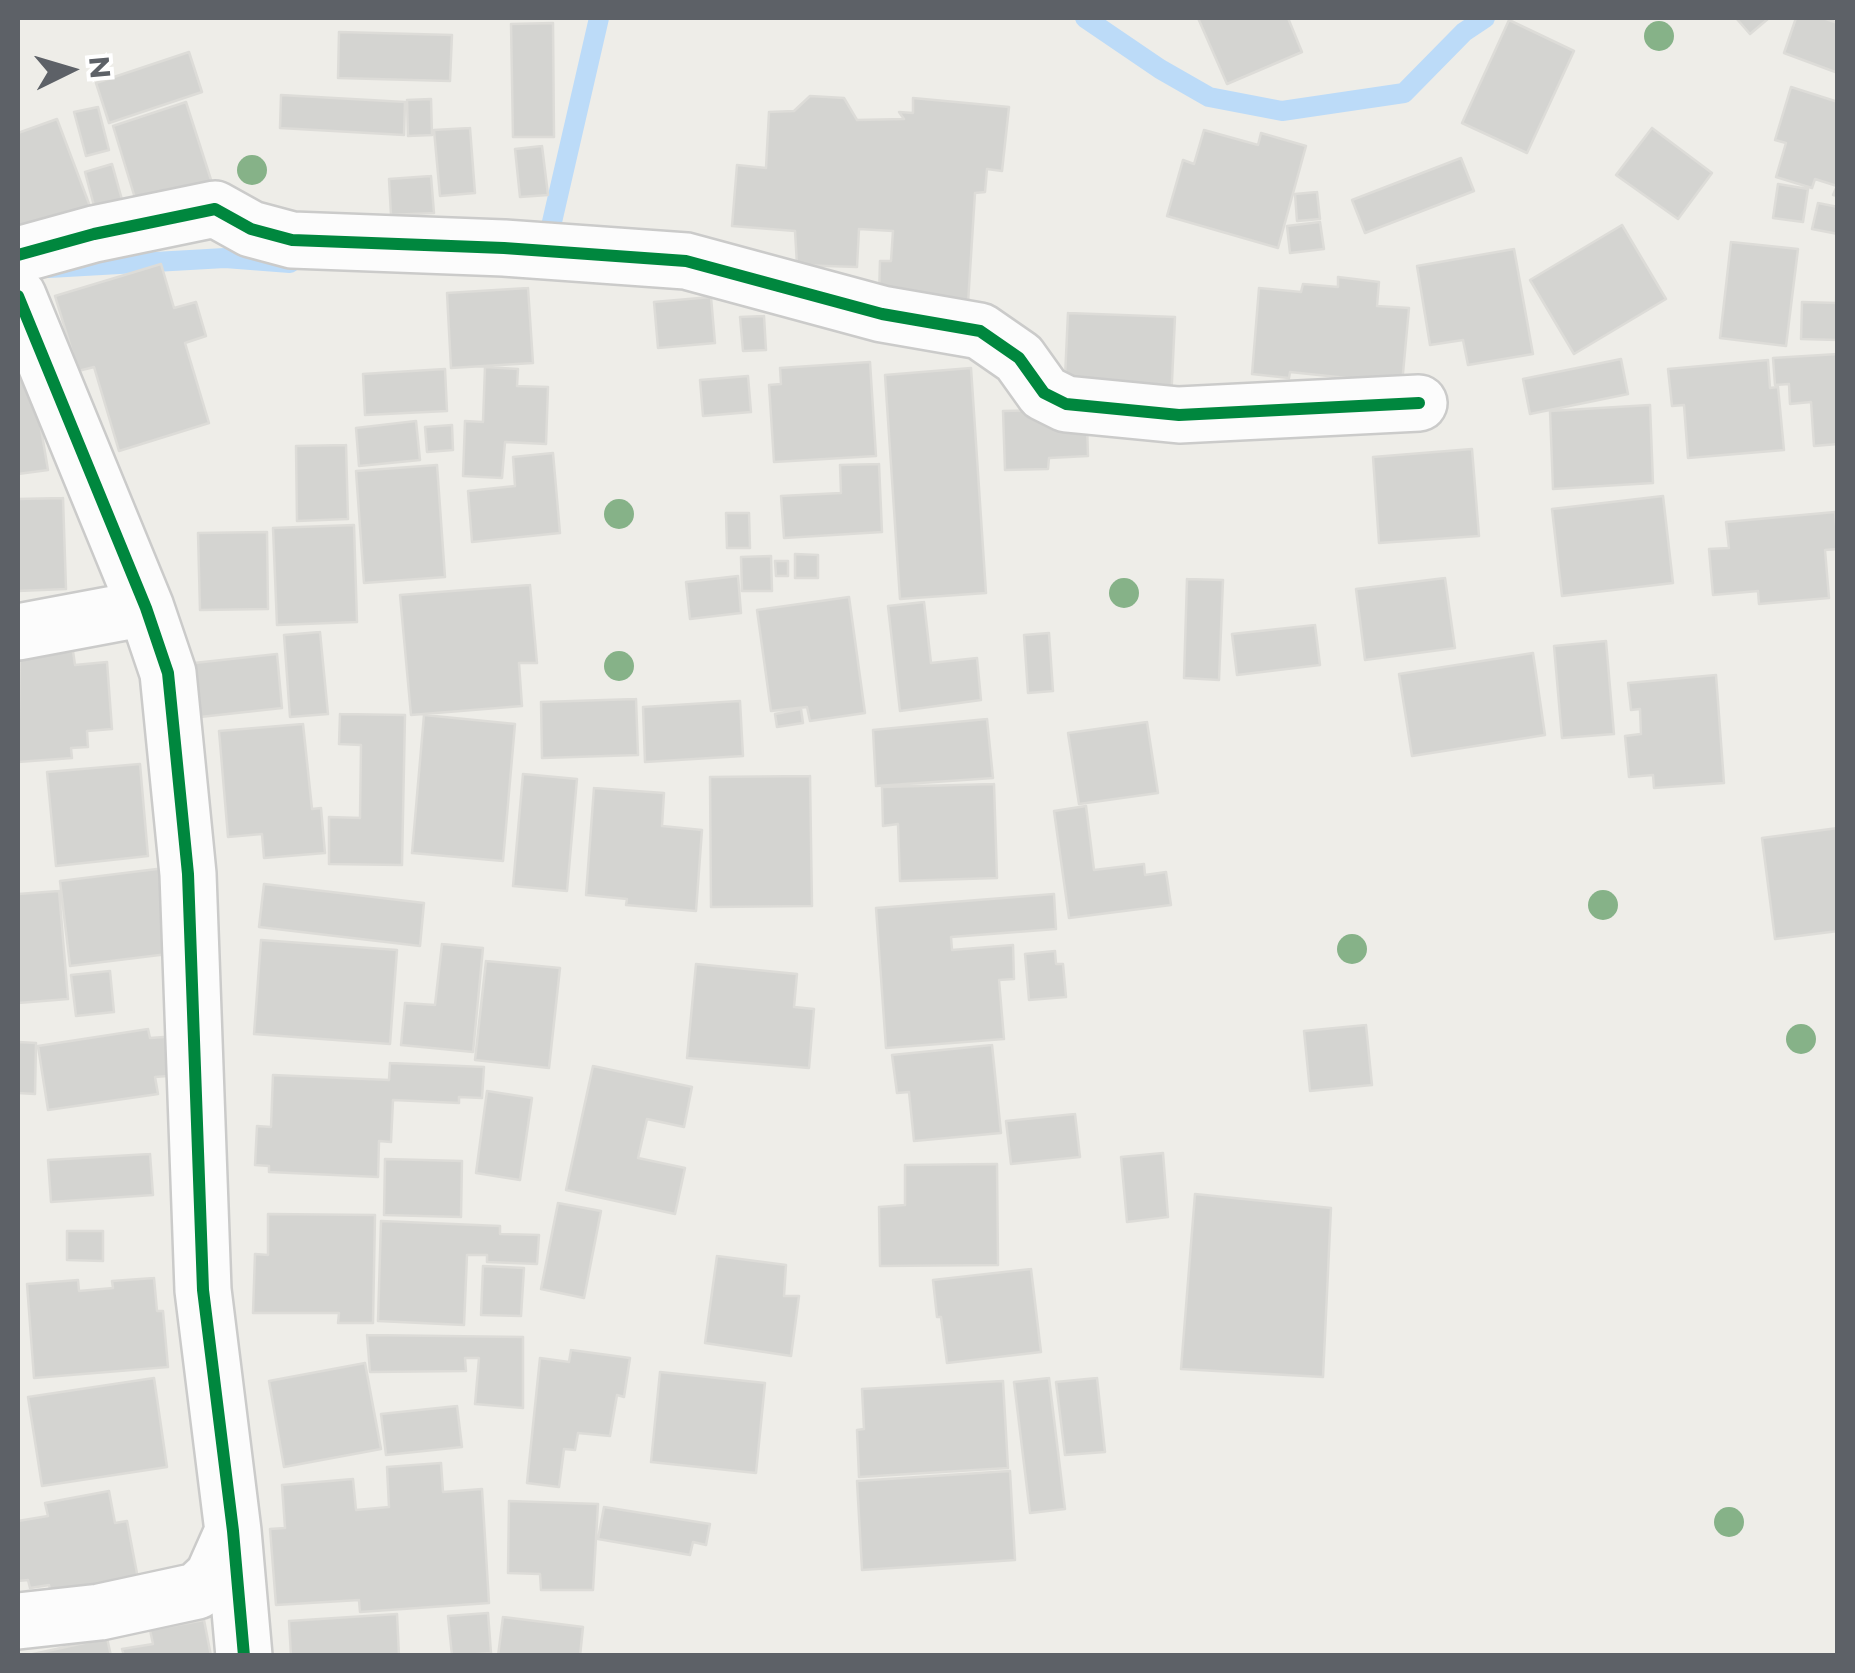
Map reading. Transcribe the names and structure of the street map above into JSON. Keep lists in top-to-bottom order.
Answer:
{
  "north": "right"
}
